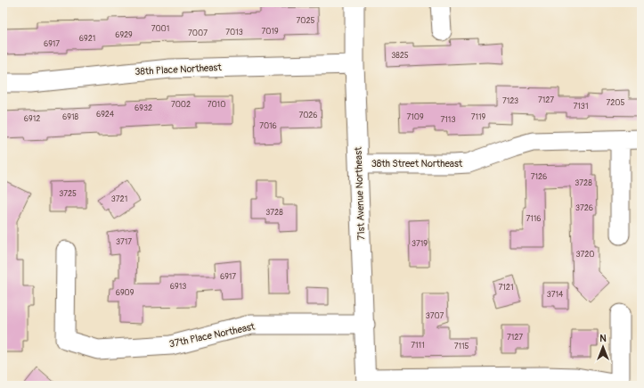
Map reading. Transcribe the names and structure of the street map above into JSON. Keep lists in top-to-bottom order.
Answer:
{
  "streets": {
    "street": [
      "38th Place Northeast",
      "38th Street Northeast",
      "71st Avenue Northeast",
      "37th Place Northeast"
    ]
  },
  "crossings": [
    ["38th Place Northeast", "71st Avenue Northeast"],
    ["38th Street Northeast", "71st Avenue Northeast"],
    ["71st Avenue Northeast", "37th Place Northeast"]
  ],
  "house_numbers": [
    "7025",
    "7001",
    "7019",
    "7013",
    "7007",
    "6929",
    "6921",
    "6917",
    "3825",
    "7127",
    "7123",
    "7205",
    "7002",
    "7010",
    "7131",
    "6932",
    "6924",
    "7026",
    "6918",
    "7109",
    "7119",
    "6912",
    "7113",
    "7016",
    "7126",
    "3728",
    "3725",
    "3721",
    "3726",
    "3728",
    "7116",
    "3717",
    "3719",
    "3720",
    "6917",
    "6913",
    "7121",
    "6909",
    "3714",
    "3707",
    "7127",
    "7111",
    "7115"
  ],
  "north": "top"
}
